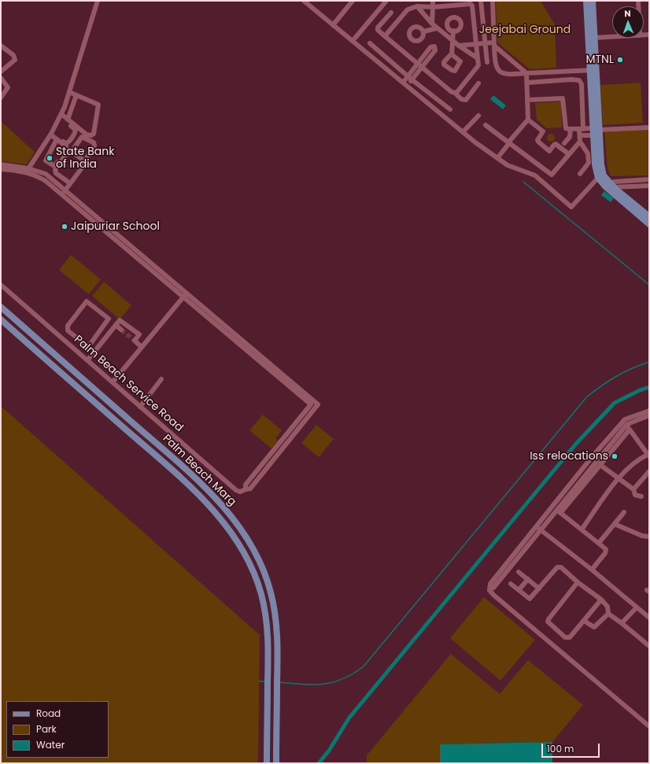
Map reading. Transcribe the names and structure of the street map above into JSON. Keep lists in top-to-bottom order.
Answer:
{
  "streets": {
    "main road": ["Palm Beach Marg"],
    "street": ["Palm Beach Service Road"]
  },
  "parks": ["Jeejabai Ground"],
  "places": [
    "MTNL",
    "State Bank of India",
    "Jaipuriar School",
    "Iss relocations"
  ],
  "legend": ["Road", "Park", "Water"],
  "scale_bar": "100 m",
  "north": "top"
}
